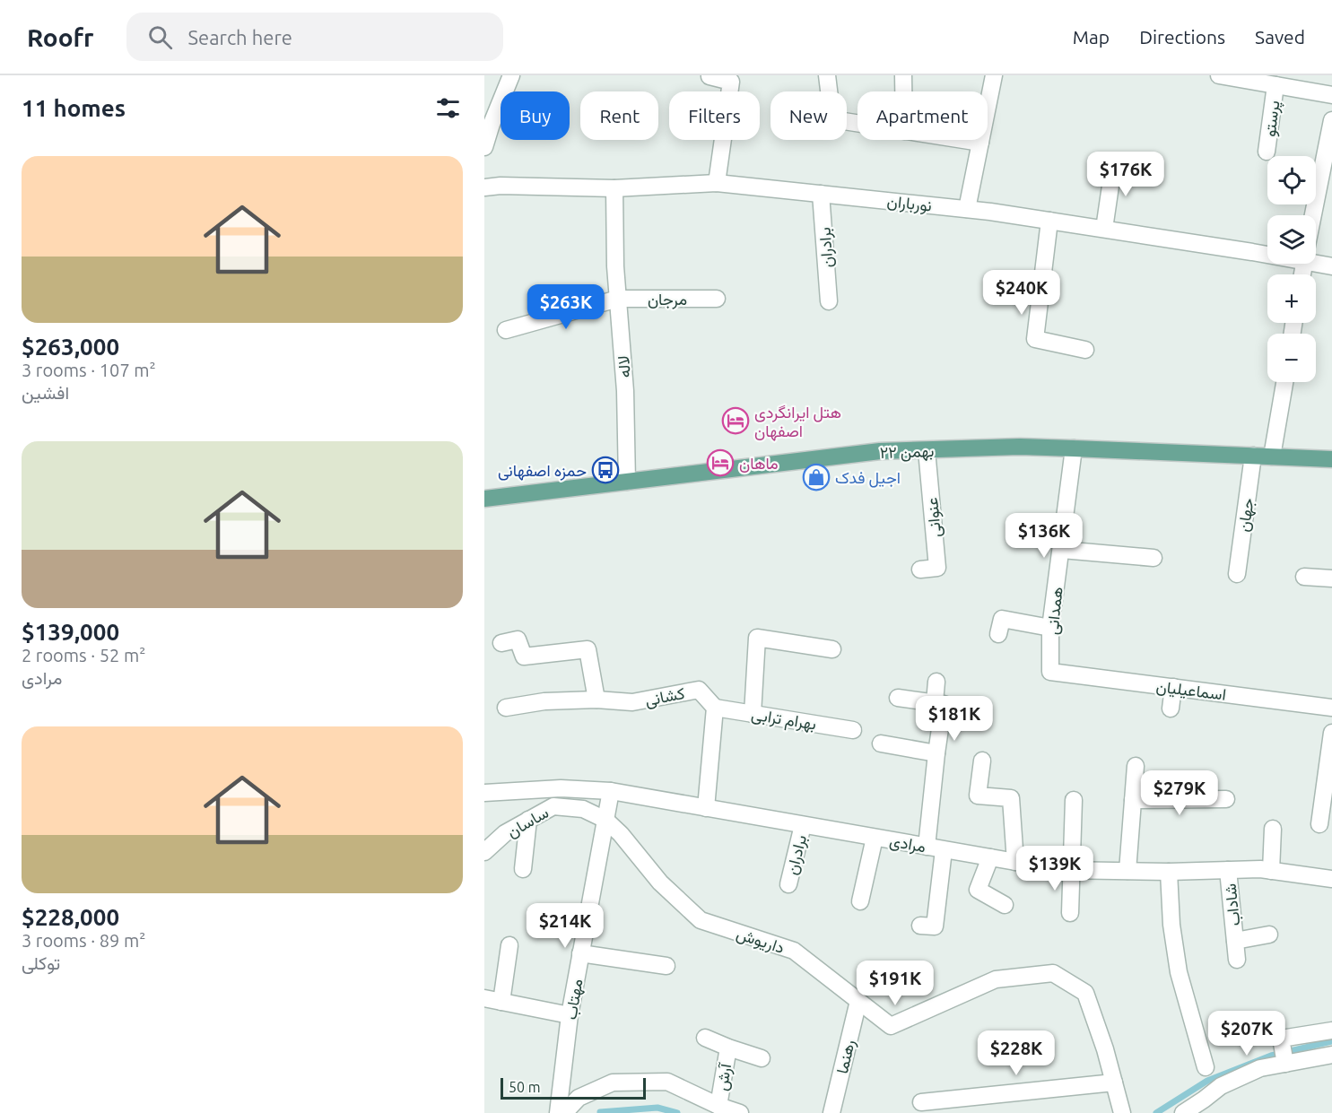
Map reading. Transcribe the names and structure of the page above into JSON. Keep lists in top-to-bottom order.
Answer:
{
  "streets": {
    "main road": ["۲۲ بهمن"],
    "street": [
      "پرستو",
      "نورباران",
      "برادران",
      "مرجان",
      "لاله",
      "جهان",
      "عنوانی",
      "همدانی",
      "اسماعیلیان",
      "کشانی",
      "بهرام ترابی",
      "ساسان",
      "مرادی",
      "شاداب",
      "داریوش",
      "مهتاب",
      "رهنما",
      "آرش"
    ]
  },
  "crossings": [
    ["نورباران", "برادران"],
    ["نورباران", "لاله"],
    ["برادران", "مرادی"],
    ["مرجان", "لاله"],
    ["لاله", "۲۲ بهمن"],
    ["۲۲ بهمن", "جهان"],
    ["۲۲ بهمن", "عنوانی"],
    ["۲۲ بهمن", "همدانی"],
    ["همدانی", "اسماعیلیان"],
    ["کشانی", "بهرام ترابی"],
    ["ساسان", "داریوش"],
    ["ساسان", "مهتاب"],
    ["مرادی", "شاداب"],
    ["مرادی", "مهتاب"],
    ["داریوش", "مهتاب"],
    ["داریوش", "رهنما"]
  ],
  "places": {
    "hotel": ["هتل ایرانگردی اصفهان", "ماهان"],
    "bus stop": ["حمزه اصفهانی"],
    "shop": ["اجیل فدک"]
  },
  "scale_bar": "50 m",
  "page": {
    "header": "Roofr",
    "search": "Search here",
    "nav": ["Map", "Directions", "Saved"],
    "heading": "11 homes",
    "chip": [
      "Buy",
      "Rent",
      "Filters",
      "New",
      "Apartment"
    ],
    "list": [
      {
        "name": "$263,000",
        "note": "3 rooms · 107 m² · افشین"
      },
      {
        "name": "$139,000",
        "note": "2 rooms · 52 m² · مرادی"
      },
      {
        "name": "$228,000",
        "note": "3 rooms · 89 m² · توکلی"
      }
    ],
    "price": [
      "$176K",
      "$240K",
      "$263K",
      "$136K",
      "$181K",
      "$279K",
      "$139K",
      "$214K",
      "$191K",
      "$207K",
      "$228K"
    ],
    "map_buttons": ["+", "−"],
    "scale": "50 m"
  }
}
